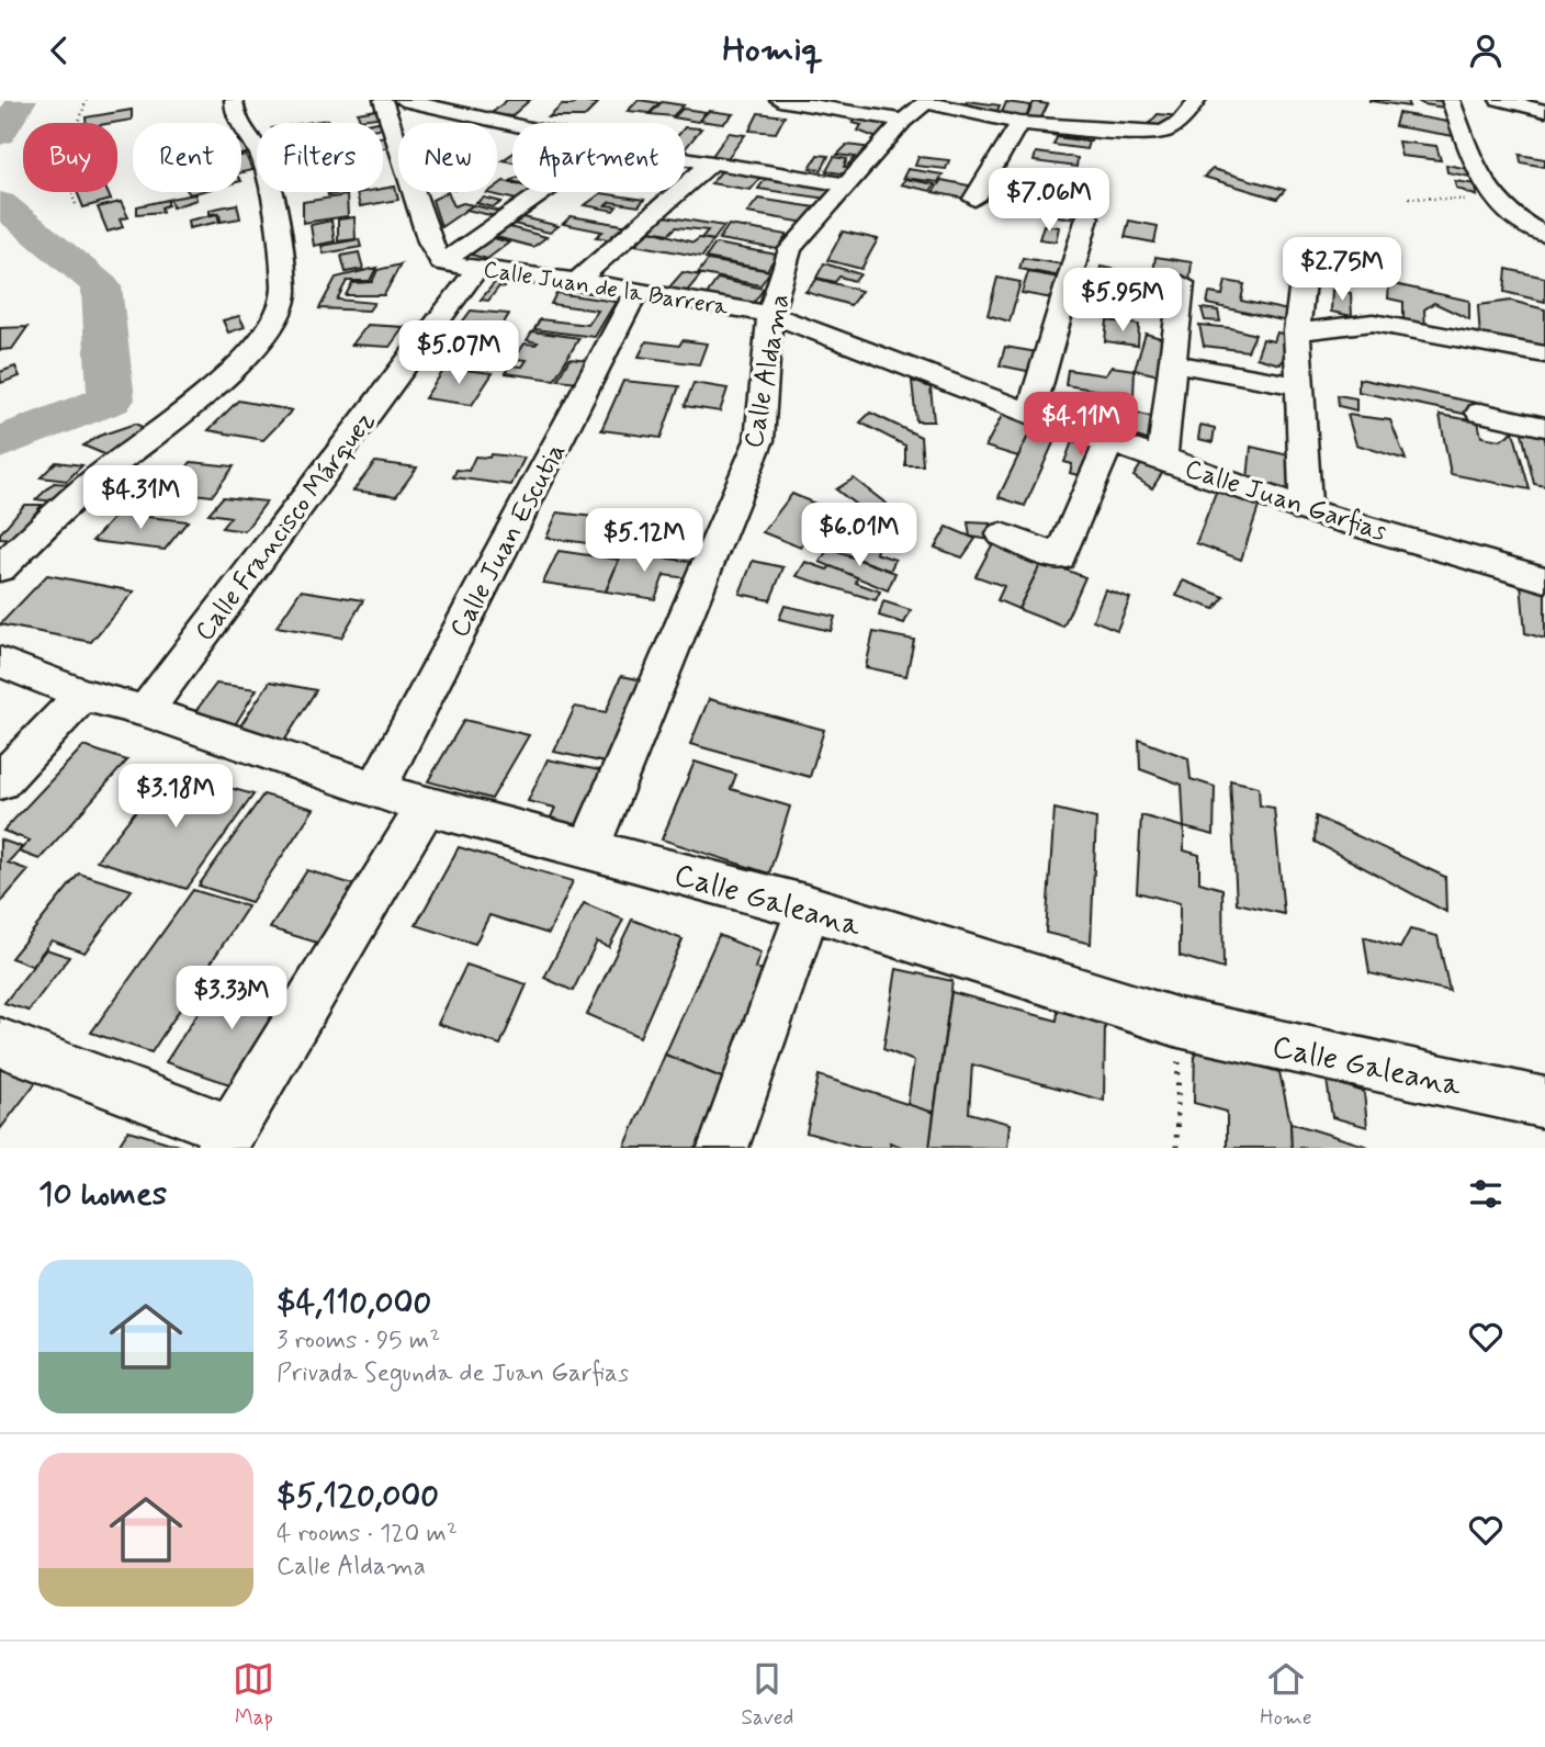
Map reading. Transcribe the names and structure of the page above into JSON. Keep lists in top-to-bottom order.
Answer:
{
  "streets": {
    "street": [
      "Calle Juan de la Barrera",
      "Calle Aldama",
      "Calle Juan Garfias",
      "Calle Francisco Márquez",
      "Calle Juan Escutia",
      "Calle Galeana"
    ]
  },
  "crossings": [
    ["Calle Juan de la Barrera", "Calle Aldama"],
    ["Calle Juan de la Barrera", "Calle Juan Garfias"],
    ["Calle Juan de la Barrera", "Calle Francisco Márquez"],
    ["Calle Juan de la Barrera", "Calle Juan Escutia"],
    ["Calle Aldama", "Calle Juan Garfias"],
    ["Calle Aldama", "Calle Galeana"],
    ["Calle Francisco Márquez", "Calle Galeana"],
    ["Calle Juan Escutia", "Calle Galeana"]
  ],
  "page": {
    "header": "Homiq",
    "chip": [
      "Buy",
      "Rent",
      "Filters",
      "New",
      "Apartment"
    ],
    "price": [
      "$7.06M",
      "$2.75M",
      "$5.95M",
      "$5.07M",
      "$4.11M",
      "$4.31M",
      "$6.01M",
      "$5.12M",
      "$3.18M",
      "$3.33M"
    ],
    "heading": "10 homes",
    "list": [
      {
        "name": "$4,110,000",
        "note": "3 rooms · 95 m² · Privada Segunda de Juan Garfias"
      },
      {
        "name": "$5,120,000",
        "note": "4 rooms · 120 m² · Calle Aldama"
      }
    ],
    "tabs": ["Map", "Saved", "Home"]
  }
}
